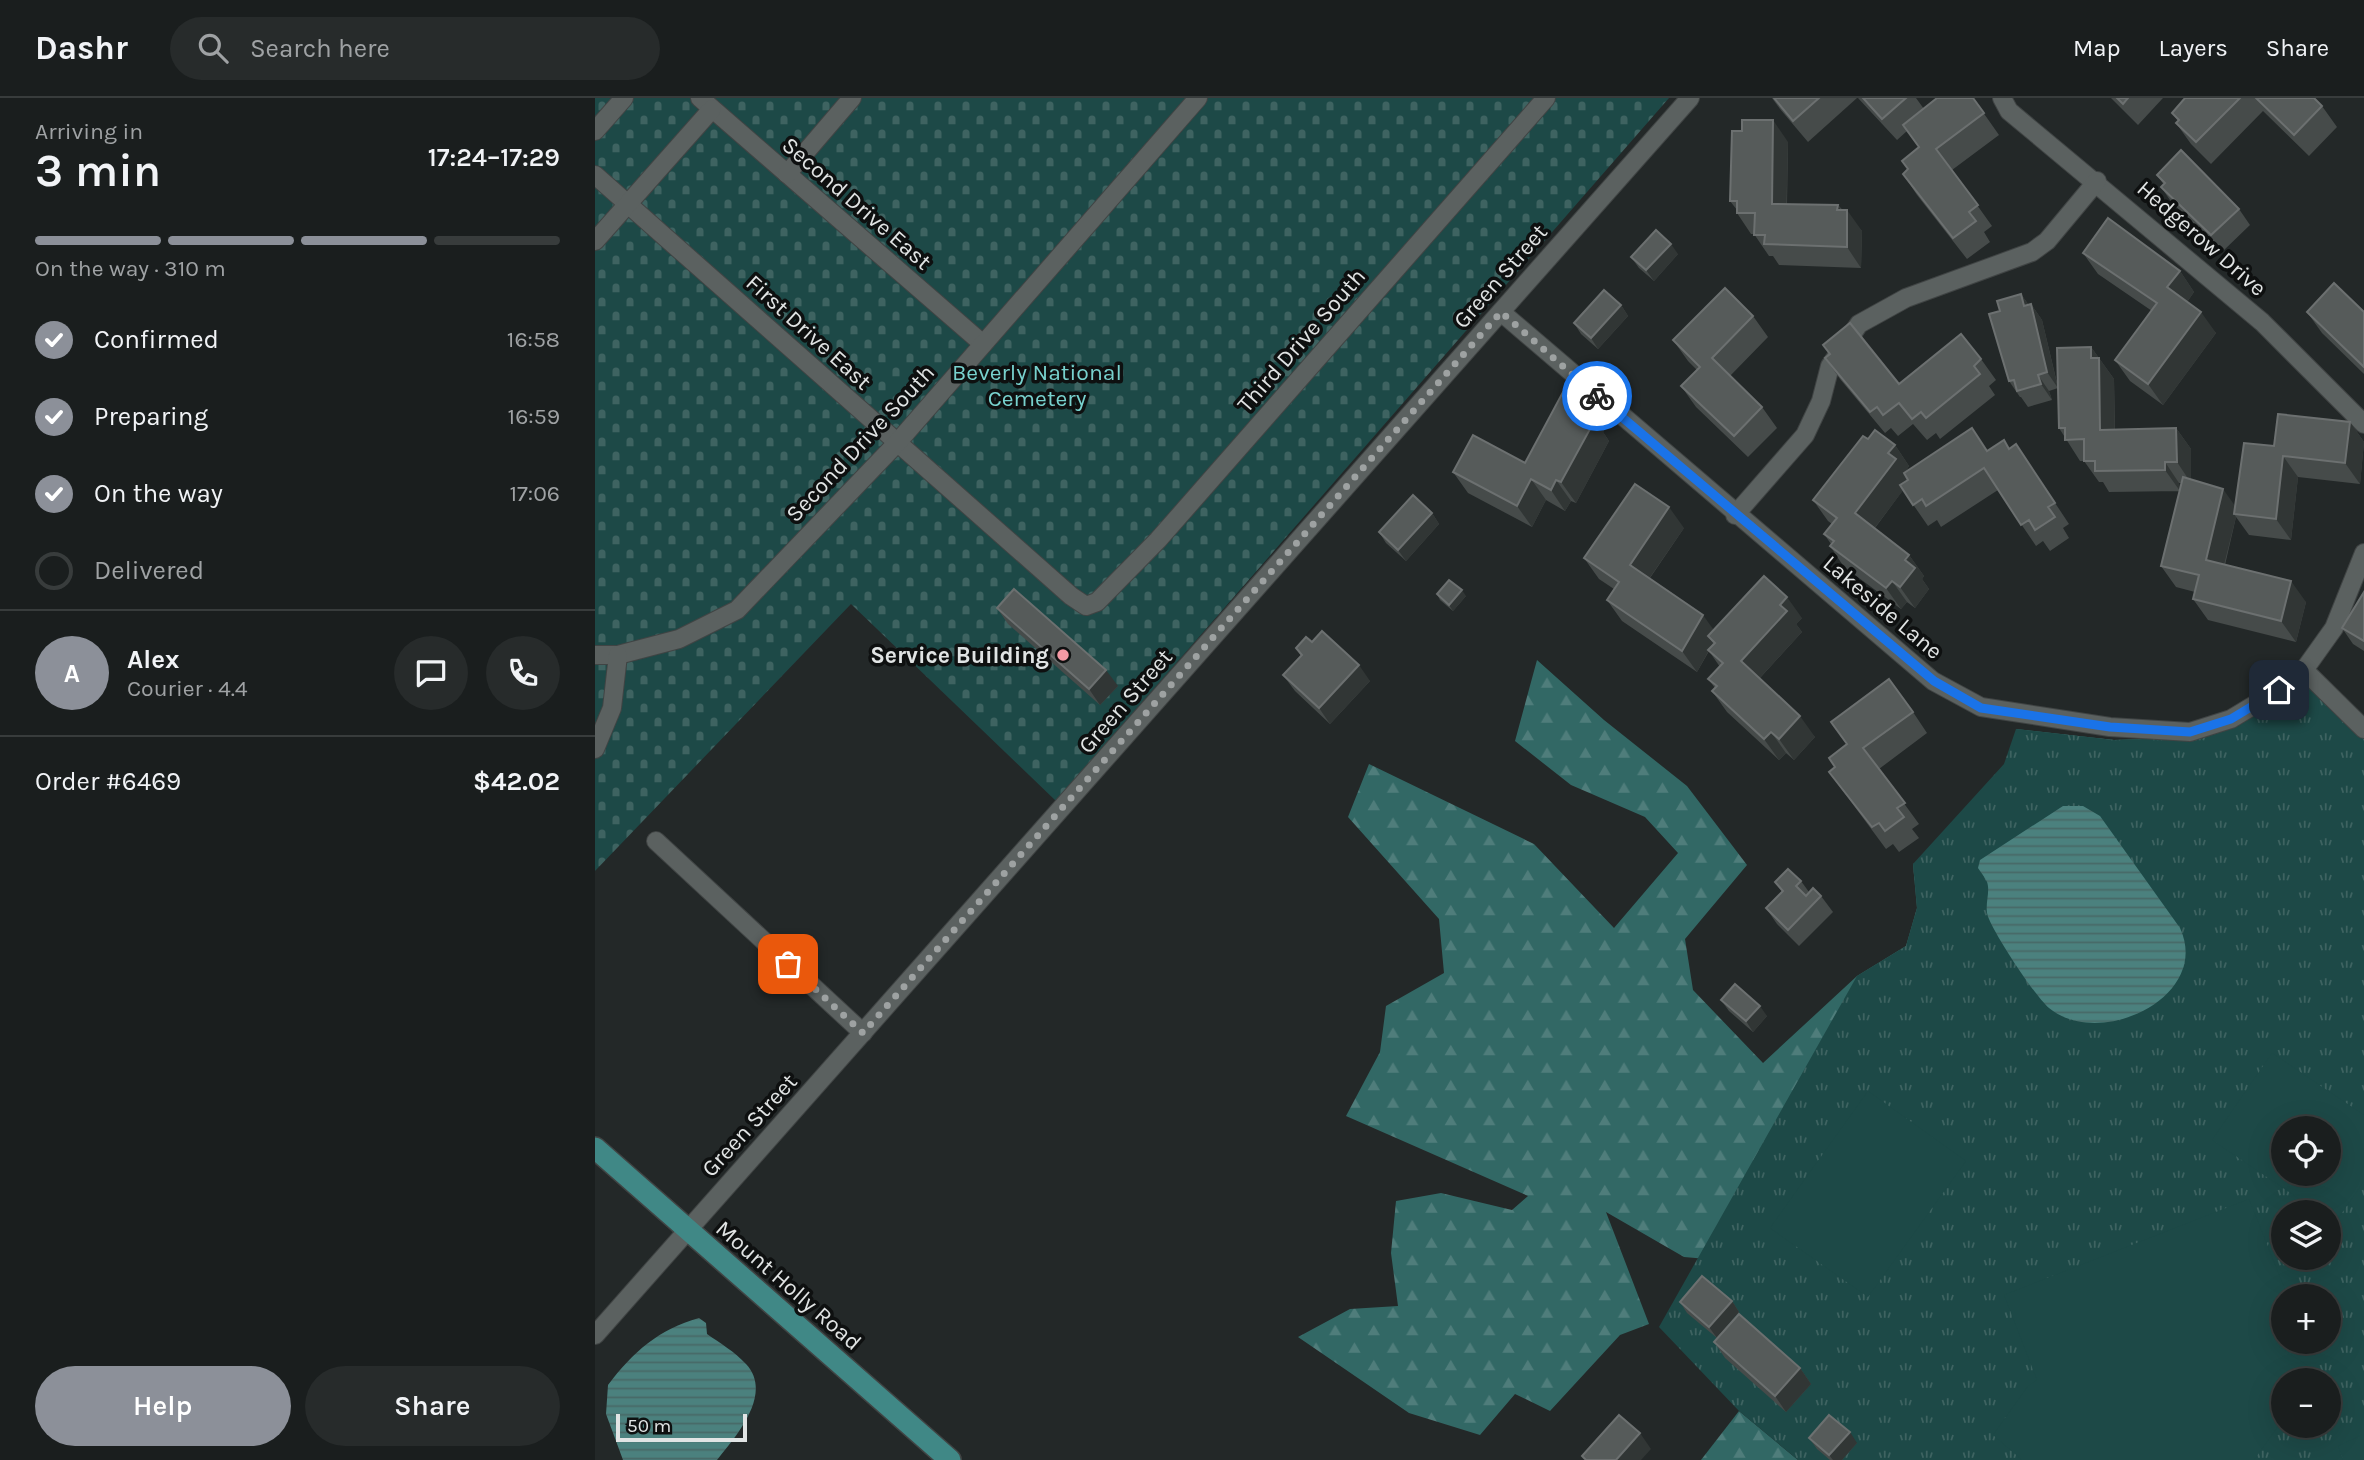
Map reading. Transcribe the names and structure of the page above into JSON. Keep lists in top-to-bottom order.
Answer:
{
  "streets": {
    "main road": ["Mount Holly Road"],
    "street": [
      "Second Drive East",
      "Hedgerow Drive",
      "Green Street",
      "First Drive East",
      "Third Drive South",
      "Second Drive South",
      "Lakeside Lane"
    ]
  },
  "crossings": [
    ["Second Drive East", "Second Drive South"],
    ["Green Street", "Lakeside Lane"],
    ["Green Street", "Mount Holly Road"],
    ["First Drive East", "Third Drive South"],
    ["First Drive East", "Second Drive South"]
  ],
  "parks": ["Beverly National Cemetery"],
  "places": ["Service Building"],
  "scale_bar": "50 m",
  "page": {
    "header": "Dashr",
    "search": "Search here",
    "nav": ["Map", "Layers", "Share"],
    "heading": ["3 min", "Arriving in", "17:24–17:29"],
    "panel": [
      "Alex",
      "Courier · 4.4",
      "Order #6469",
      "$42.02"
    ],
    "bar": "On the way · 310 m",
    "list": [
      ["Confirmed", "16:58"],
      ["Preparing", "16:59"],
      ["On the way", "17:06"],
      "Delivered"
    ],
    "round": "A",
    "map_buttons": ["+", "−"],
    "buttons": ["Help", "Share"],
    "scale": "50 m"
  }
}
